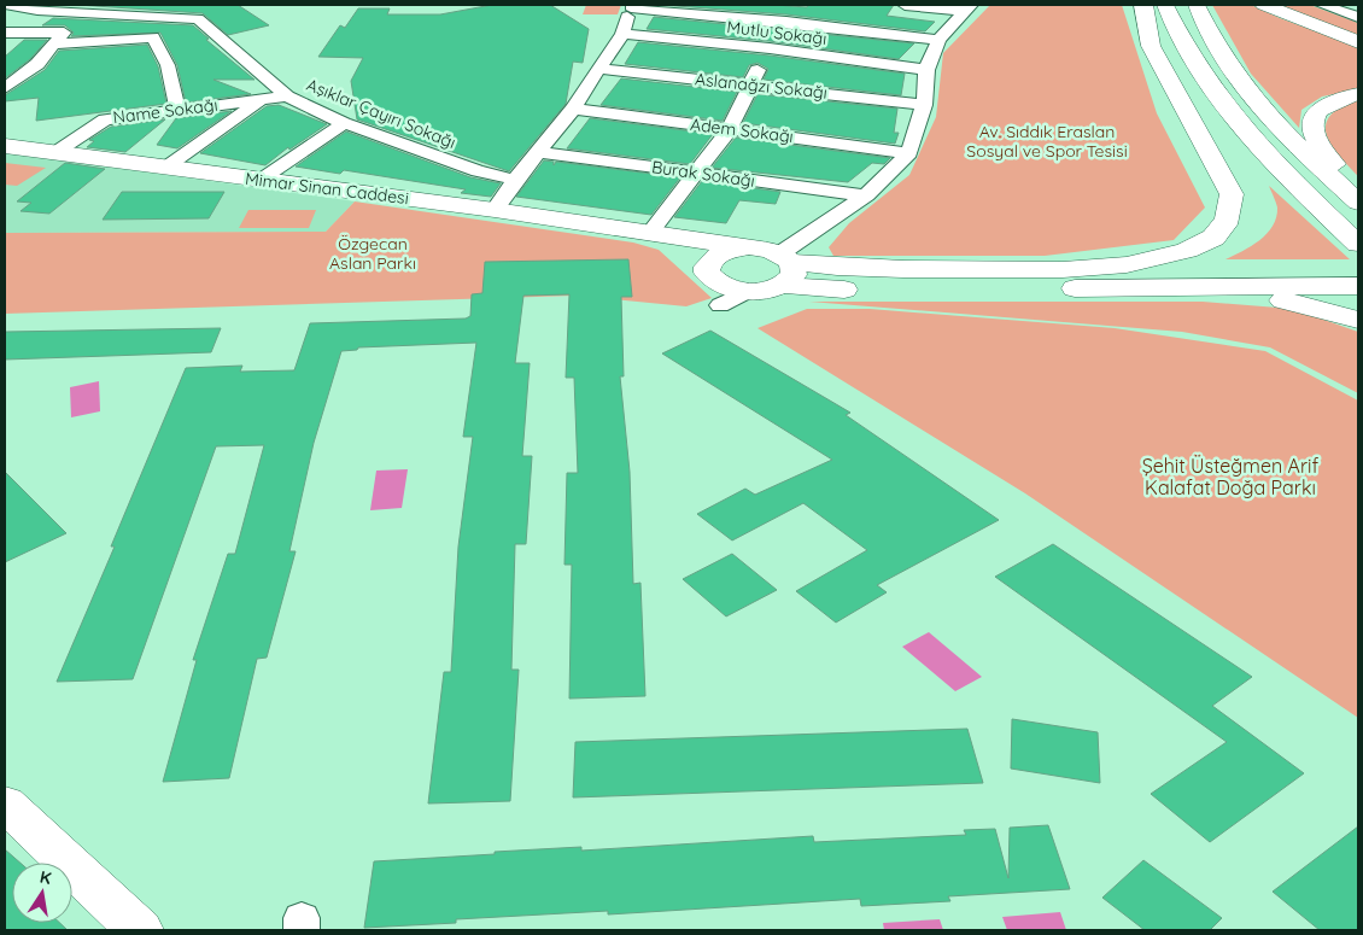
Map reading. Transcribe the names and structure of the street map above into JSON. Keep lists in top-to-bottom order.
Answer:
{
  "streets": {
    "main road": ["Mimar Sinan Caddesi"],
    "street": [
      "Mutlu Sokağı",
      "Aslanağzı Sokağı",
      "Name Sokağı",
      "Aşıklar Çayırı Sokağı",
      "Adem Sokağı",
      "Burak Sokağı"
    ]
  },
  "crossings": [
    ["Name Sokağı", "Aşıklar Çayırı Sokağı"],
    ["Name Sokağı", "Mimar Sinan Caddesi"]
  ],
  "parks": ["Av. Sıddık Eraslan Sosyal ve Spor Tesisi", "Özgecan Aslan Parkı", "Şehit Üsteğmen Arif Kalafat Doğa Parkı"],
  "north": "top"
}
